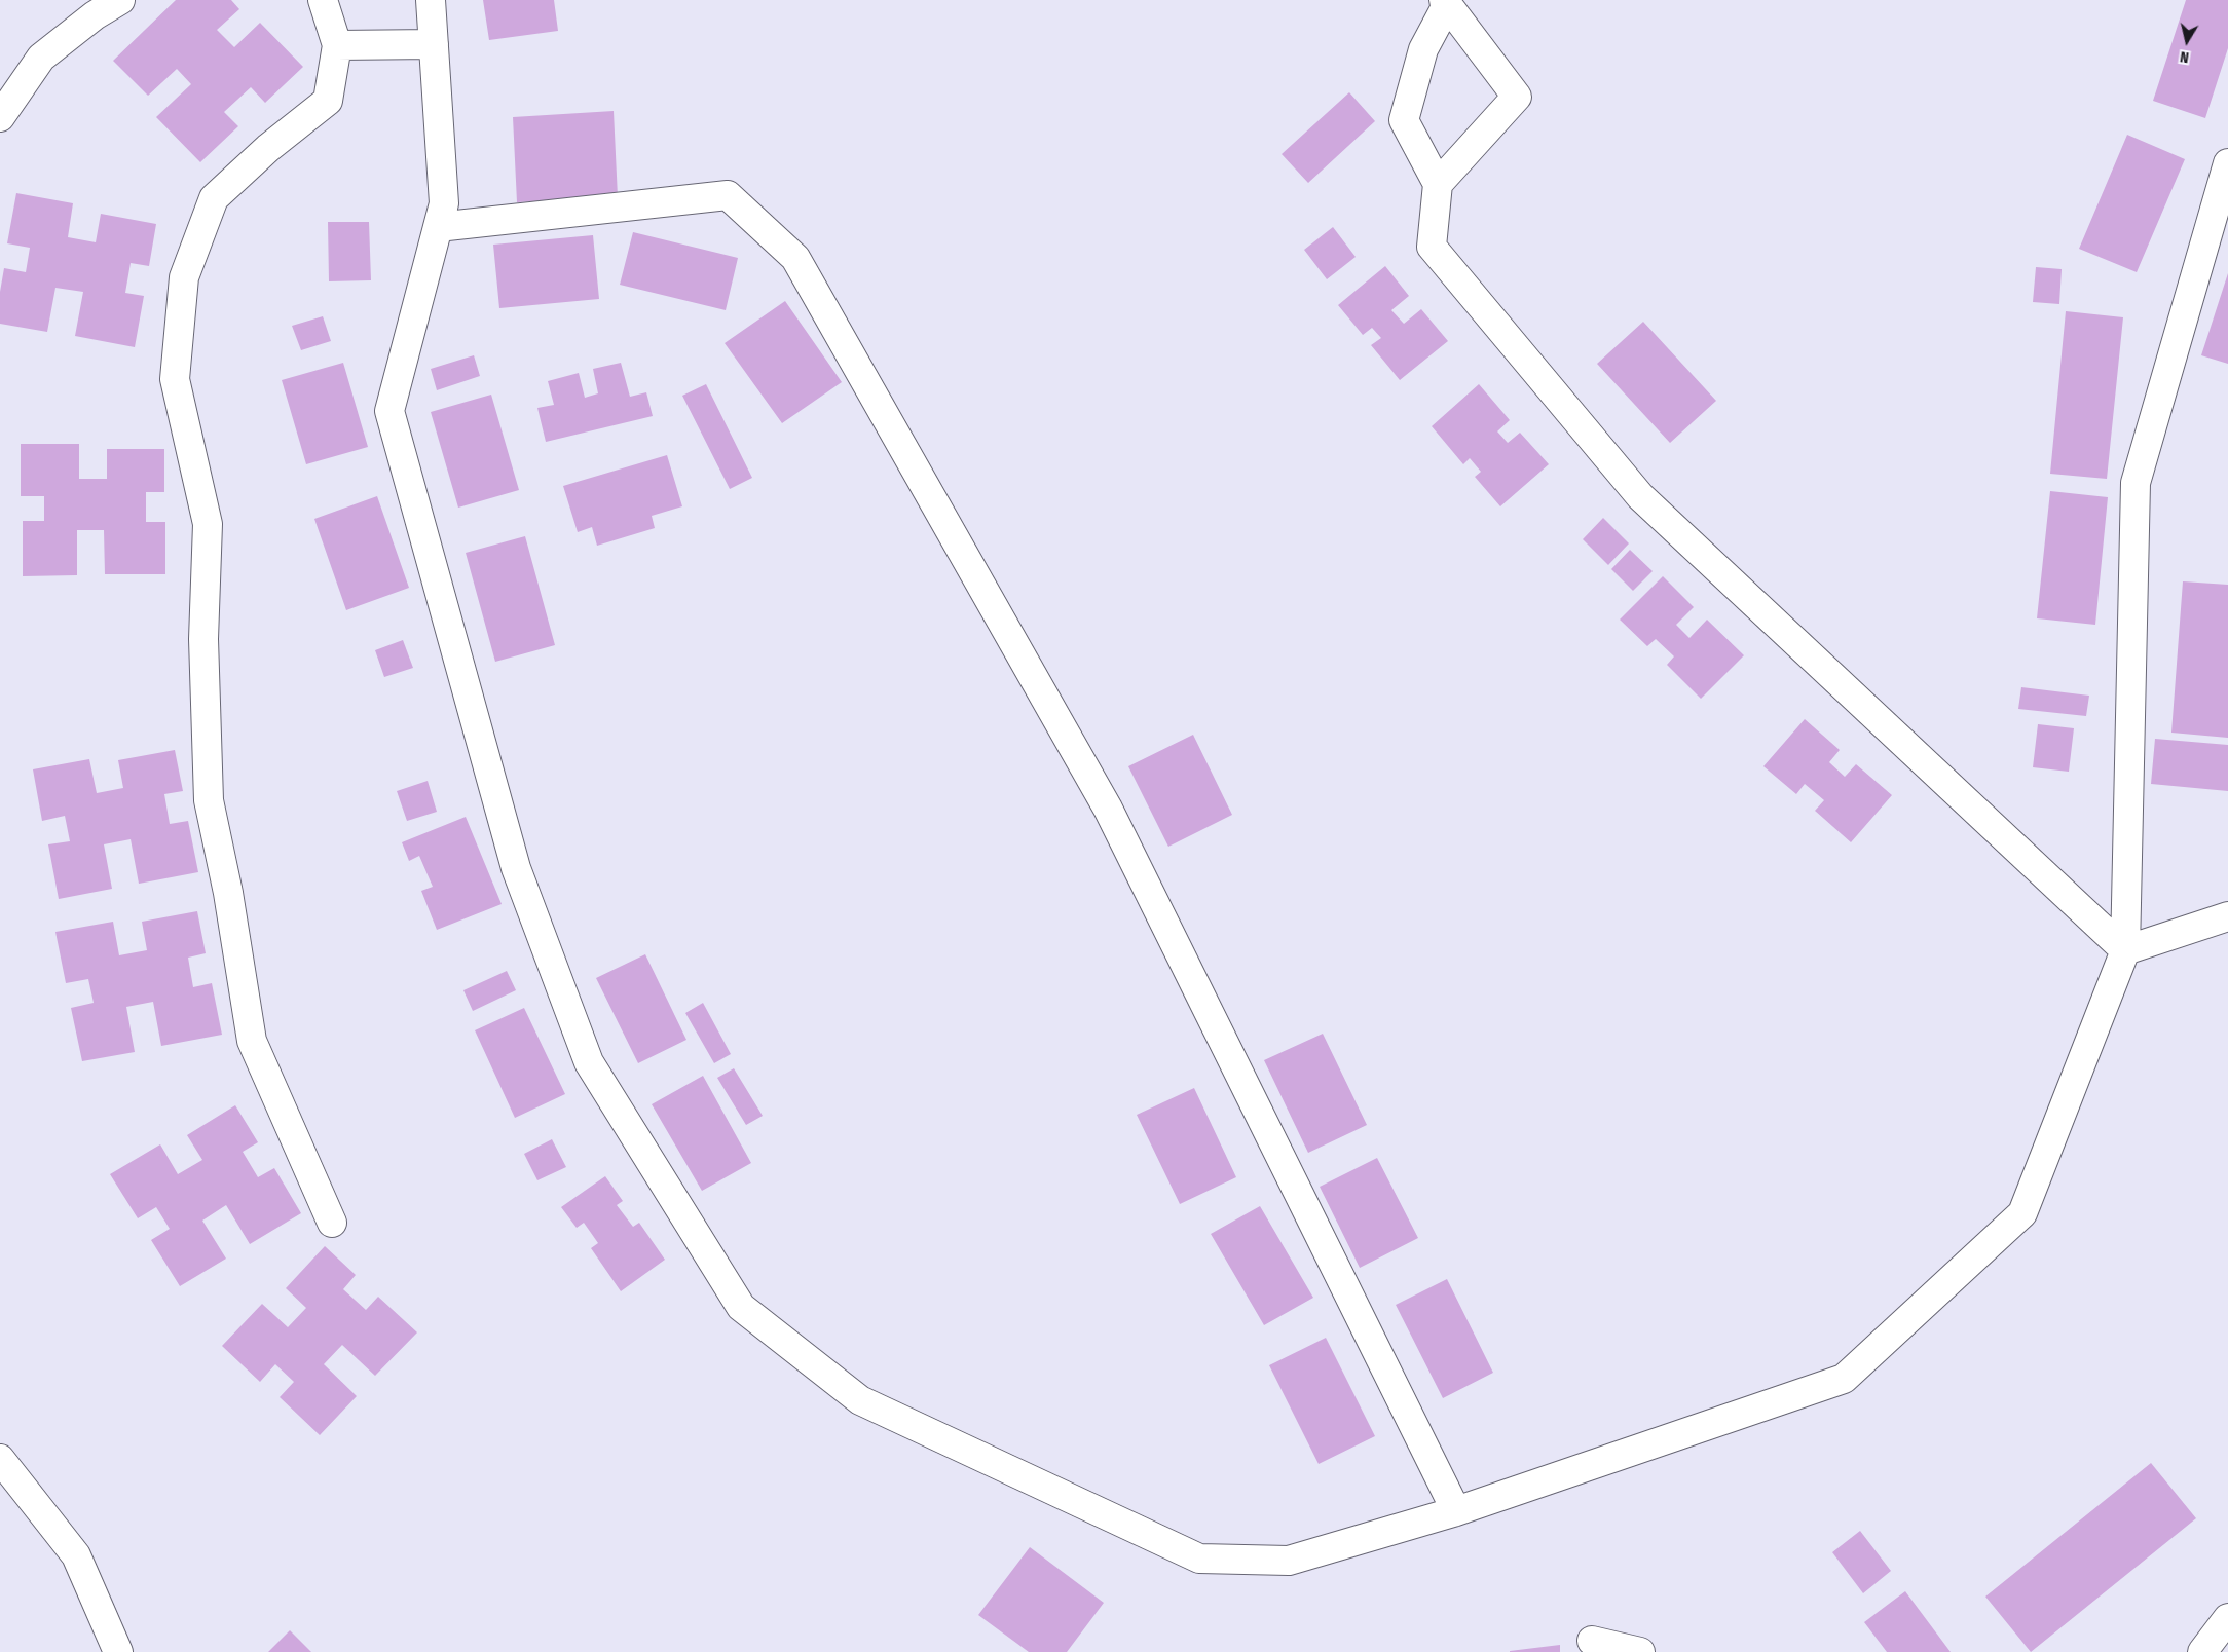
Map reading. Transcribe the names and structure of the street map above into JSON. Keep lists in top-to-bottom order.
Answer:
{
  "north": "bottom"
}
